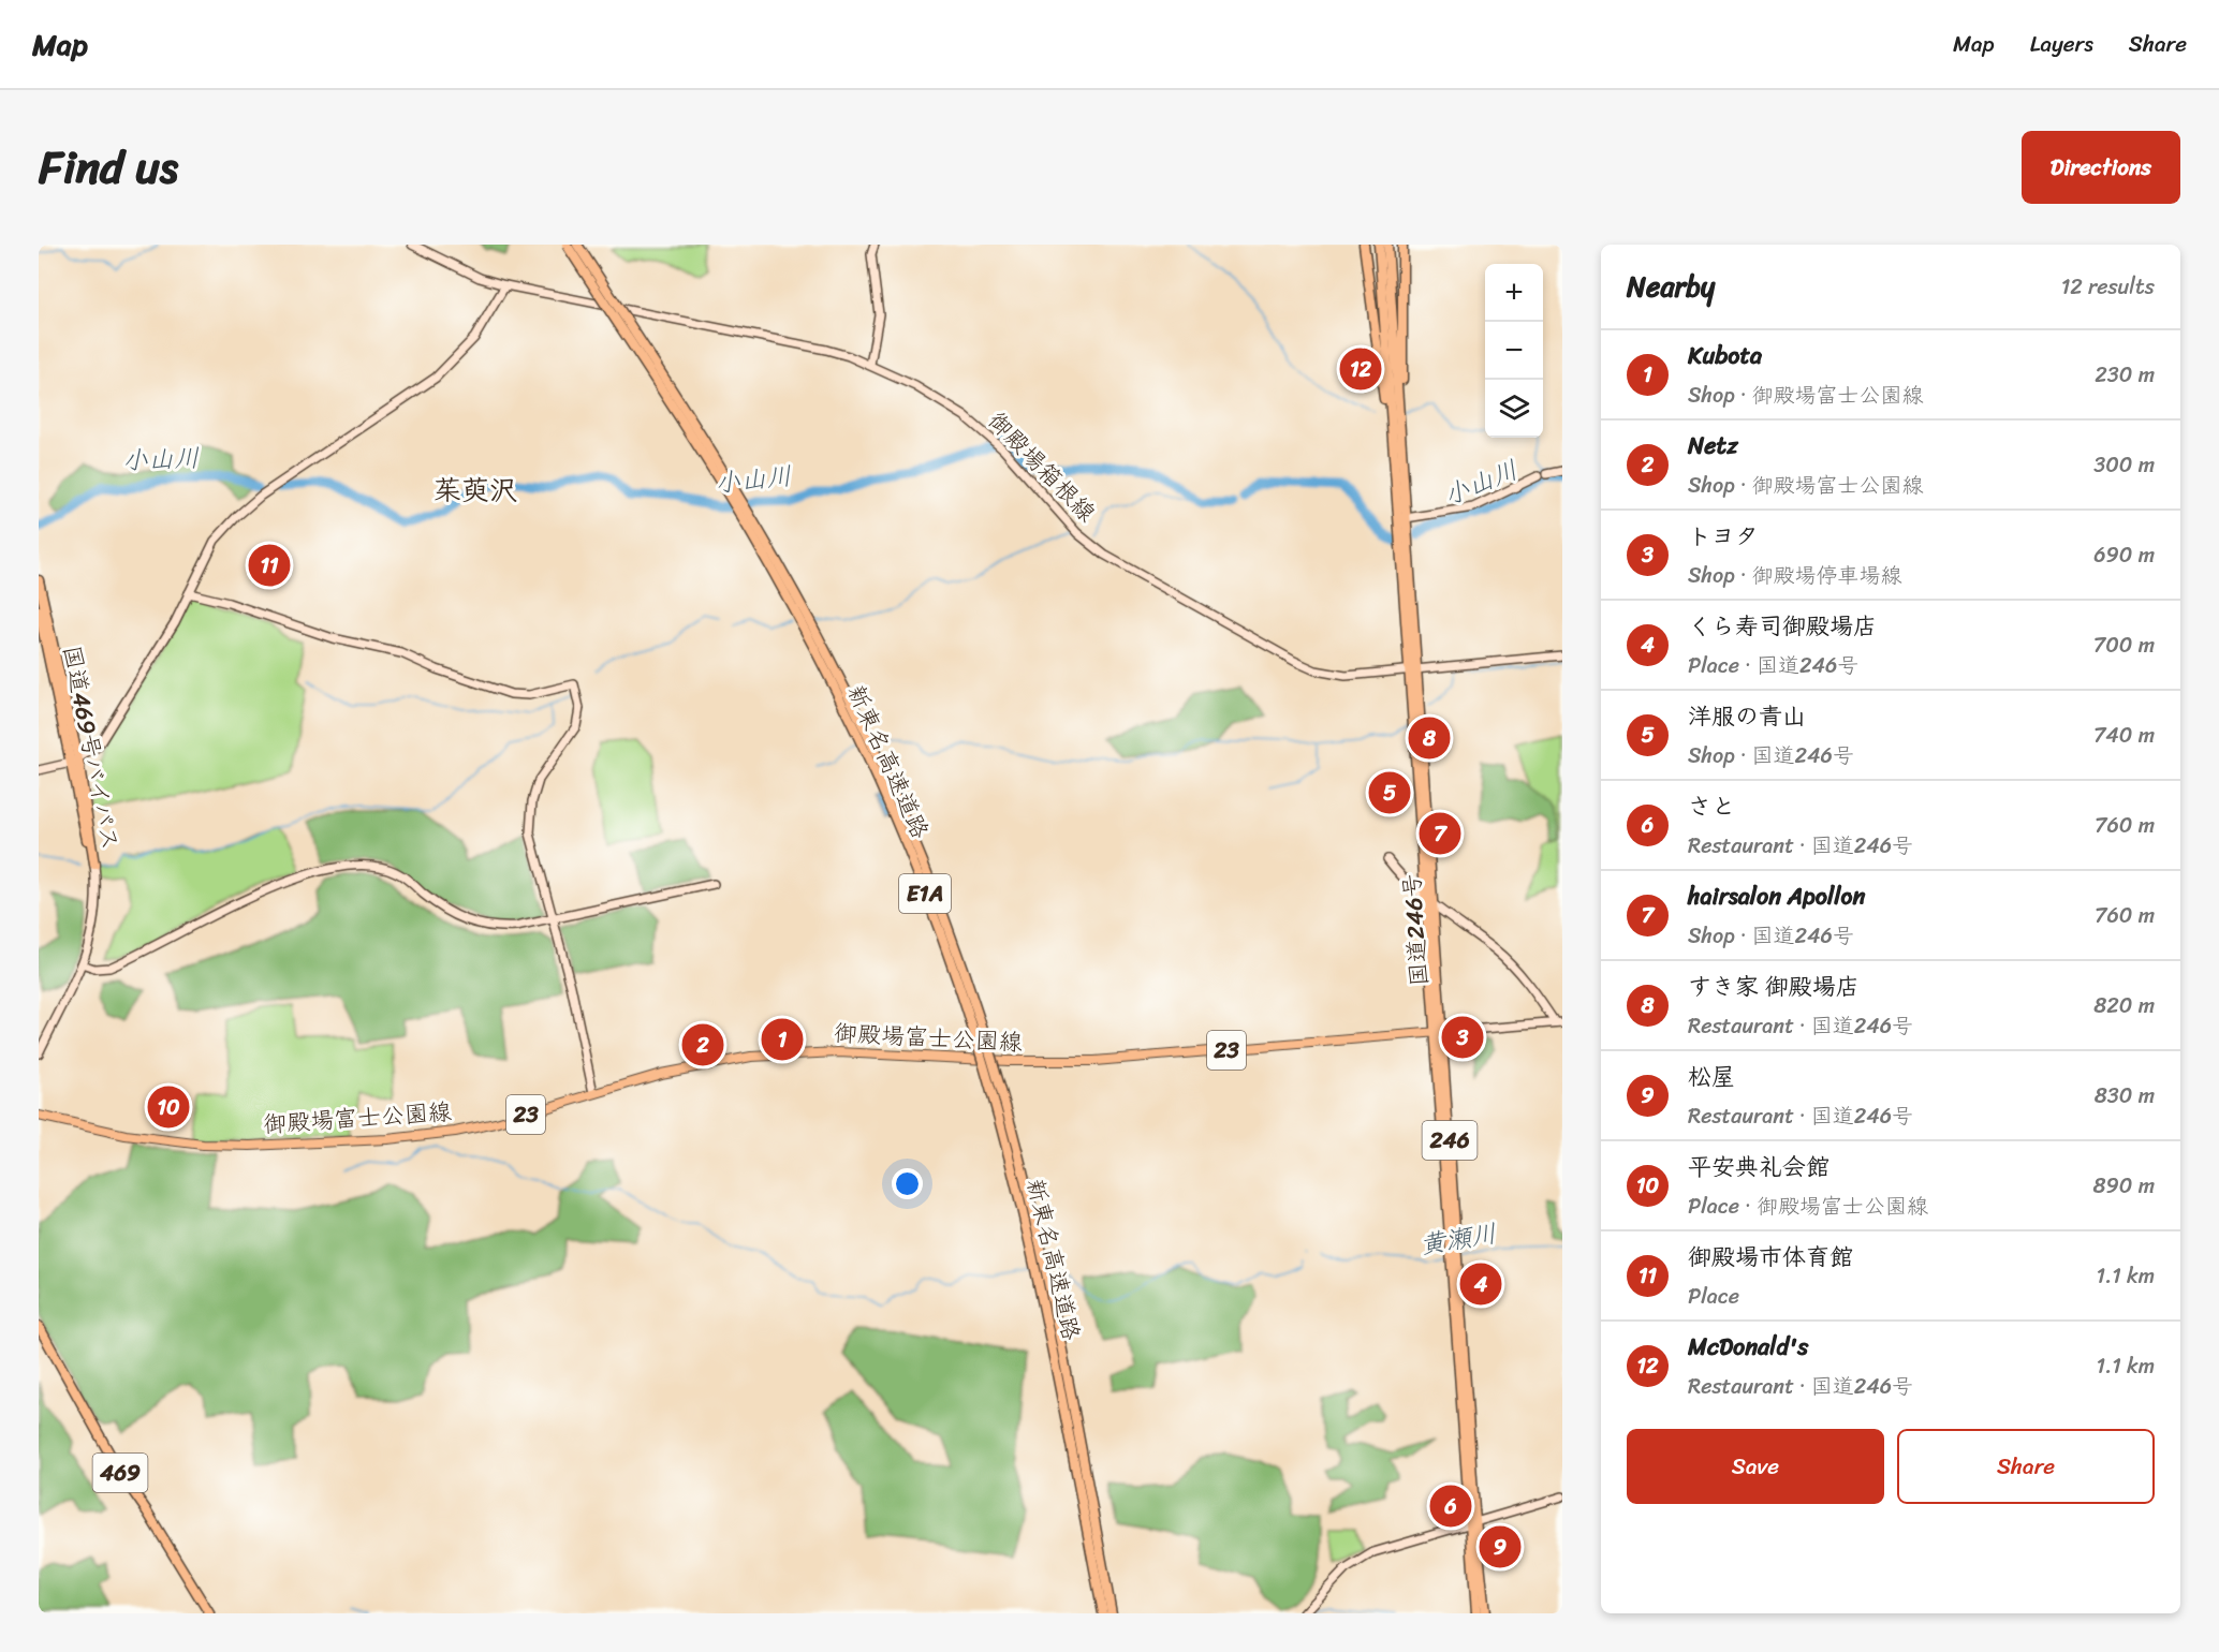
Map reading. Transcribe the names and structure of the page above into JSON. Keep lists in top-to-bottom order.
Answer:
{
  "streets": {
    "highway": [
      "国道469号バイパス",
      "新東名高速道路",
      "E1A",
      "国道246号",
      "246",
      "469"
    ],
    "main road": ["御殿場富士公園線", "23"],
    "street": ["御殿場箱根線"]
  },
  "crossings": [
    ["御殿場箱根線", "国道246号"],
    ["国道246号", "御殿場富士公園線"],
    ["国道246号", "246"]
  ],
  "districts": ["茱萸沢"],
  "water": ["小山川", "黄瀬川"],
  "page": {
    "header": "Map",
    "nav": ["Map", "Layers", "Share"],
    "title": "Find us",
    "buttons": [
      "Directions",
      ["Save", "Share"]
    ],
    "heading": ["Nearby", "12 results"],
    "map_buttons": ["+", "−"],
    "list": [
      {
        "mark": "1",
        "name": "Kubota",
        "note": "Shop · 御殿場富士公園線",
        "value": "230 m"
      },
      {
        "mark": "2",
        "name": "Netz",
        "note": "Shop · 御殿場富士公園線",
        "value": "300 m"
      },
      {
        "mark": "3",
        "name": "トヨタ",
        "note": "Shop · 御殿場停車場線",
        "value": "690 m"
      },
      {
        "mark": "4",
        "name": "くら寿司御殿場店",
        "note": "Place · 国道246号",
        "value": "700 m"
      },
      {
        "mark": "5",
        "name": "洋服の青山",
        "note": "Shop · 国道246号",
        "value": "740 m"
      },
      {
        "mark": "6",
        "name": "さと",
        "note": "Restaurant · 国道246号",
        "value": "760 m"
      },
      {
        "mark": "7",
        "name": "hairsalon Apollon",
        "note": "Shop · 国道246号",
        "value": "760 m"
      },
      {
        "mark": "8",
        "name": "すき家 御殿場店",
        "note": "Restaurant · 国道246号",
        "value": "820 m"
      },
      {
        "mark": "9",
        "name": "松屋",
        "note": "Restaurant · 国道246号",
        "value": "830 m"
      },
      {
        "mark": "10",
        "name": "平安典礼会館",
        "note": "Place · 御殿場富士公園線",
        "value": "890 m"
      },
      {
        "mark": "11",
        "name": "御殿場市体育館",
        "note": "Place",
        "value": "1.1 km"
      },
      {
        "mark": "12",
        "name": "McDonald's",
        "note": "Restaurant · 国道246号",
        "value": "1.1 km"
      }
    ],
    "pins": [
      "12",
      "11",
      "8",
      "5",
      "7",
      "3",
      "1",
      "2",
      "10",
      "4",
      "6",
      "9"
    ]
  }
}
